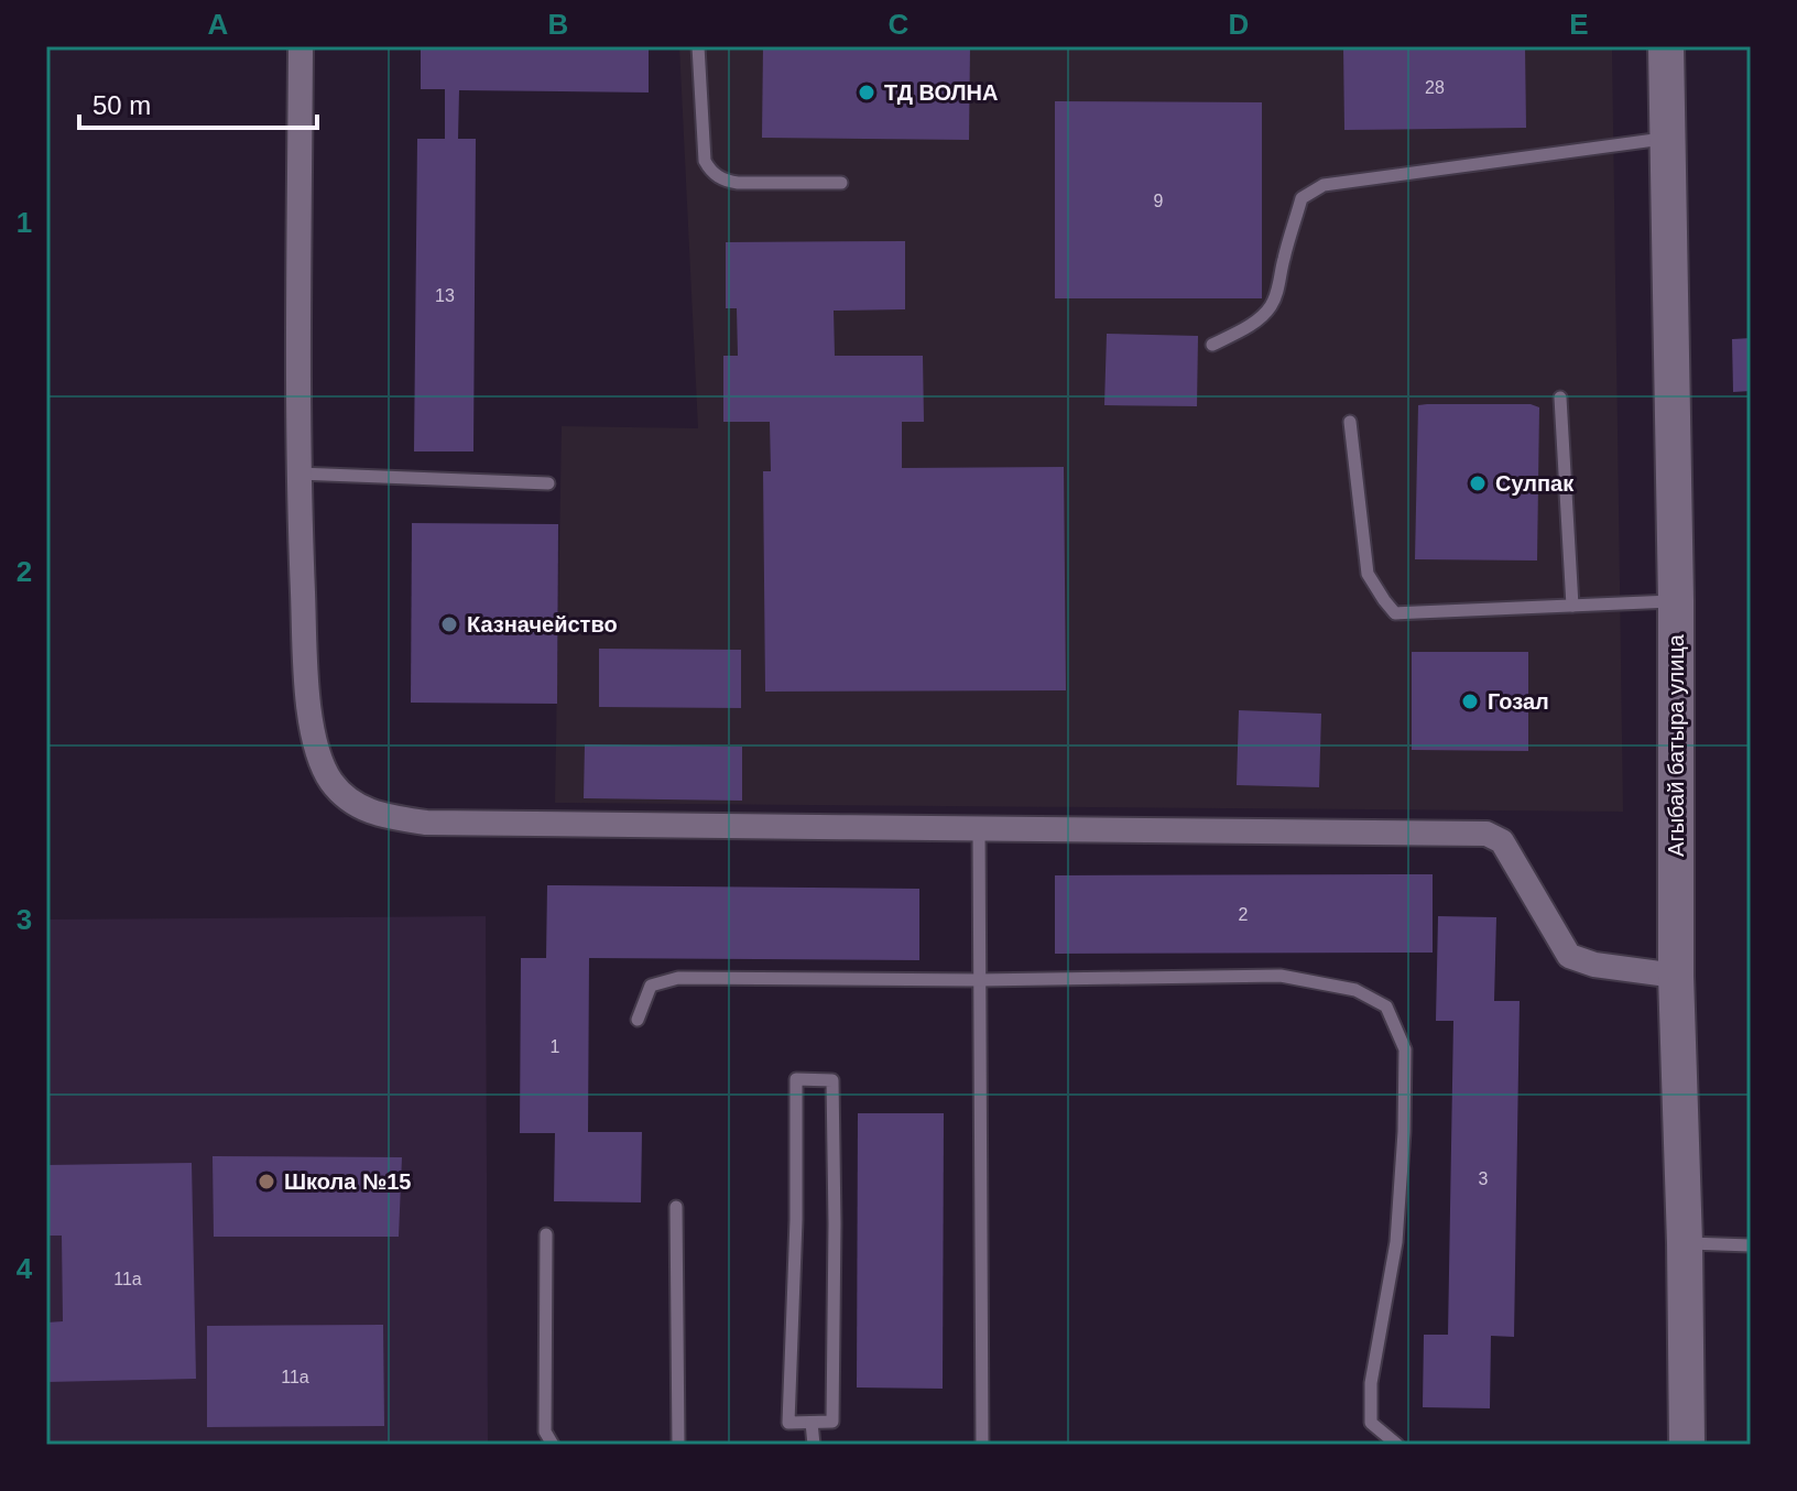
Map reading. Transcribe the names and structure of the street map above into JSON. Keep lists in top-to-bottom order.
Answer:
{
  "streets": {
    "main road": ["Агыбай батыра улица"]
  },
  "places": [
    "ТД ВОЛНА",
    "Сулпак",
    "Казначейство",
    "Гозал",
    "Школа №15"
  ],
  "house_numbers": [
    "28",
    "9",
    "13",
    "2",
    "1",
    "3",
    "11а",
    "11а"
  ],
  "scale_bar": "50 m",
  "grid": {
    "columns": [
      "A",
      "B",
      "C",
      "D",
      "E"
    ],
    "rows": [
      "1",
      "2",
      "3",
      "4"
    ]
  }
}
